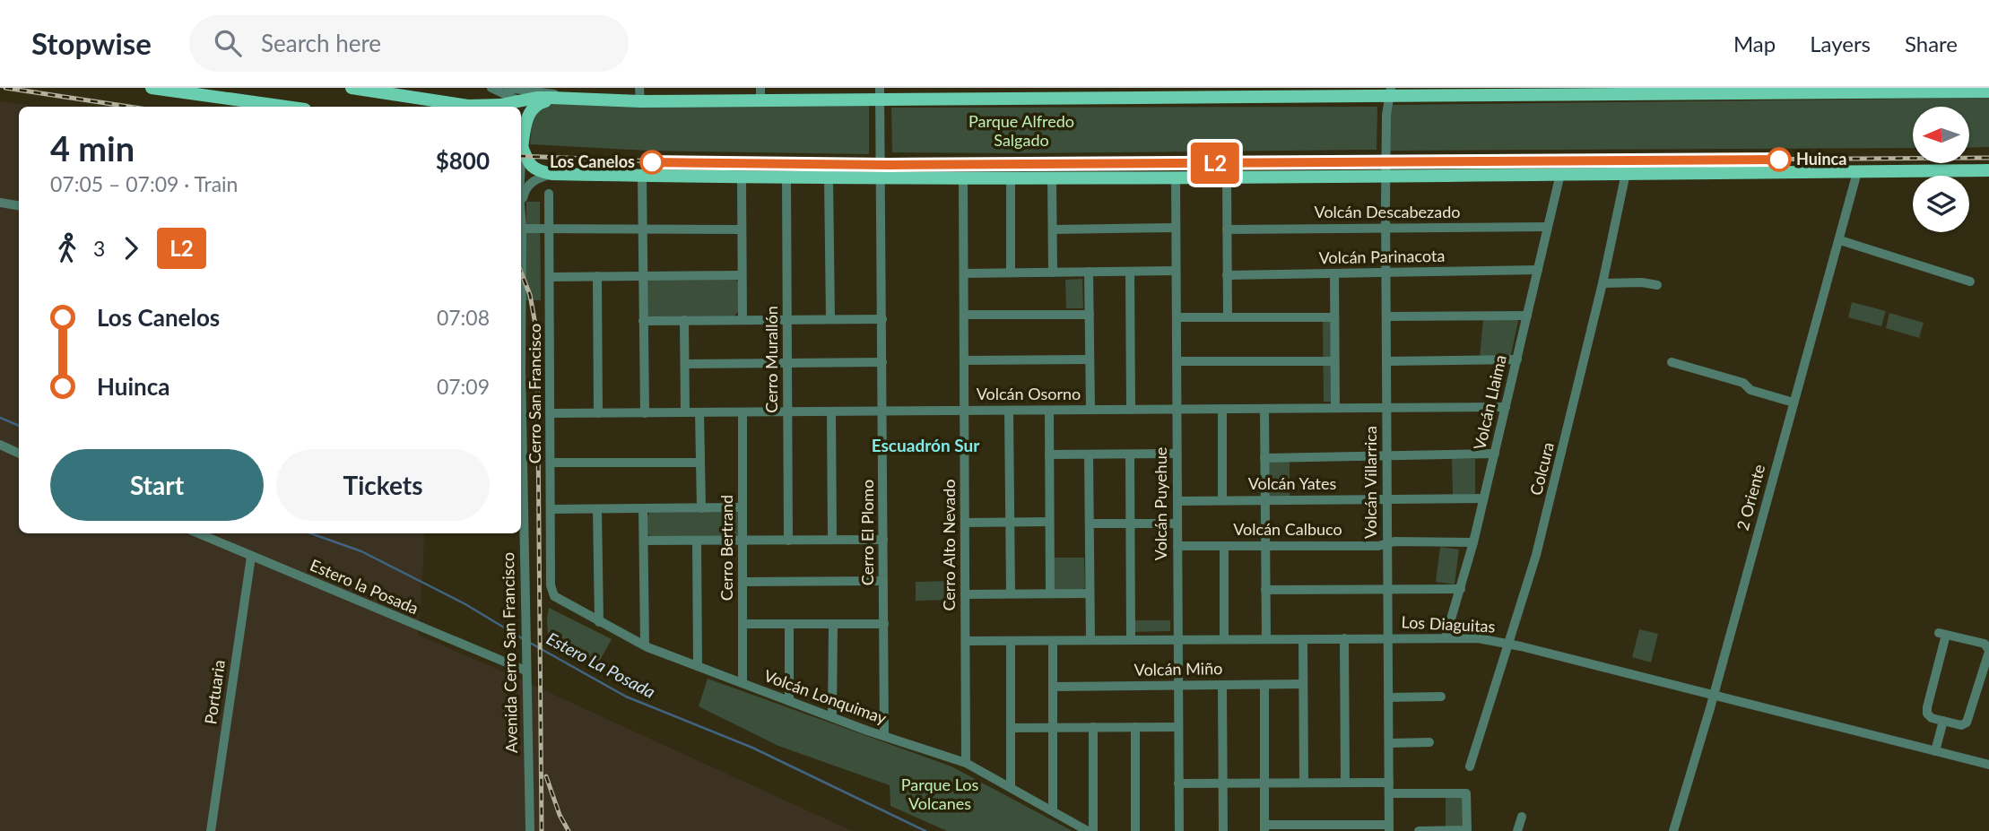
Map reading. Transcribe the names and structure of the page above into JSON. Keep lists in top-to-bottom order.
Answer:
{
  "streets": {
    "street": [
      "Volcán Descabezado",
      "Volcán Parinacota",
      "Cerro Murallón",
      "Cerro San Francisco",
      "Volcán Osorno",
      "Volcán Llaima",
      "Colcura",
      "Volcán Villarrica",
      "Volcán Yates",
      "2 Oriente",
      "Volcán Puyehue",
      "Volcán Calbuco",
      "Cerro El Plomo",
      "Cerro Alto Nevado",
      "Cerro Bertrand",
      "Estero la Posada",
      "Los Diaguitas",
      "Avenida Cerro San Francisco",
      "Volcán Miño",
      "Portuaria",
      "Volcán Lonquimay"
    ]
  },
  "crossings": [
    ["Volcán Descabezado", "Volcán Llaima"],
    ["Volcán Descabezado", "Volcán Villarrica"],
    ["Volcán Parinacota", "Volcán Llaima"],
    ["Volcán Parinacota", "Volcán Villarrica"],
    ["Cerro Murallón", "Volcán Osorno"],
    ["Cerro San Francisco", "Volcán Osorno"],
    ["Cerro San Francisco", "Volcán Lonquimay"],
    ["Volcán Osorno", "Volcán Llaima"],
    ["Volcán Osorno", "Volcán Villarrica"],
    ["Volcán Osorno", "Volcán Puyehue"],
    ["Volcán Osorno", "Cerro El Plomo"],
    ["Volcán Osorno", "Cerro Alto Nevado"],
    ["Volcán Osorno", "Cerro Bertrand"],
    ["Volcán Llaima", "Volcán Yates"],
    ["Volcán Llaima", "Volcán Calbuco"],
    ["Volcán Llaima", "Los Diaguitas"],
    ["Colcura", "Los Diaguitas"],
    ["Volcán Villarrica", "Volcán Yates"],
    ["Volcán Villarrica", "Volcán Calbuco"],
    ["Volcán Villarrica", "Los Diaguitas"],
    ["Volcán Yates", "Volcán Puyehue"],
    ["2 Oriente", "Los Diaguitas"],
    ["Volcán Puyehue", "Volcán Calbuco"],
    ["Volcán Puyehue", "Los Diaguitas"],
    ["Volcán Puyehue", "Volcán Miño"],
    ["Cerro El Plomo", "Volcán Lonquimay"],
    ["Cerro Alto Nevado", "Los Diaguitas"],
    ["Cerro Alto Nevado", "Volcán Lonquimay"],
    ["Cerro Bertrand", "Volcán Lonquimay"],
    ["Estero la Posada", "Avenida Cerro San Francisco"],
    ["Estero la Posada", "Portuaria"]
  ],
  "districts": ["Escuadrón Sur"],
  "water": ["Estero La Posada"],
  "parks": ["Parque Alfredo Salgado", "Parque Los Volcanes"],
  "places": ["Huinca", "Los Canelos"],
  "north": "left",
  "page": {
    "header": "Stopwise",
    "search": "Search here",
    "nav": ["Map", "Layers", "Share"],
    "on_map": "L2",
    "heading": ["4 min", "07:05 – 07:09 · Train", "$800"],
    "legs": ["3", "L2"],
    "list": [
      {
        "name": "Los Canelos",
        "value": "07:08"
      },
      {
        "name": "Huinca",
        "value": "07:09"
      }
    ],
    "buttons": ["Start", "Tickets"]
  }
}
